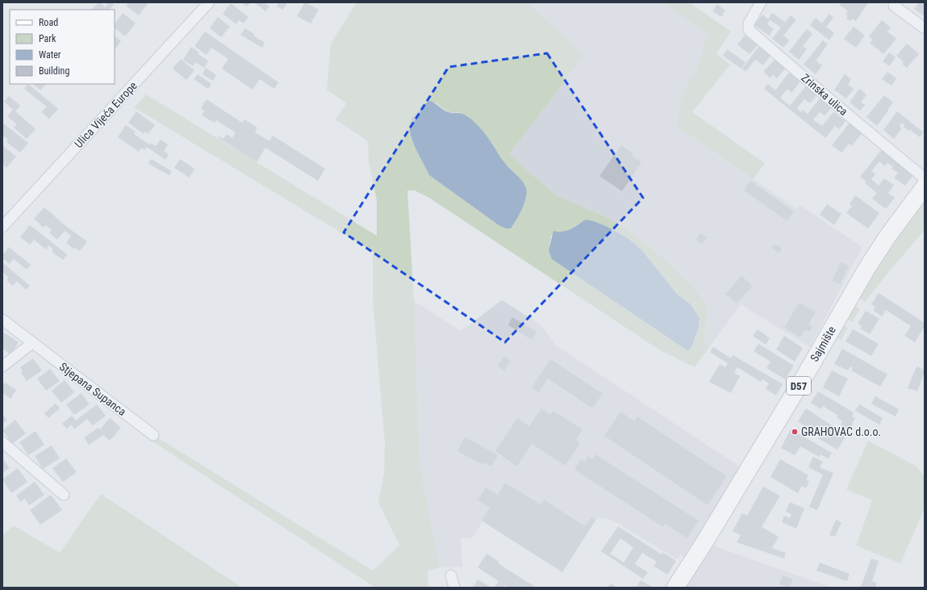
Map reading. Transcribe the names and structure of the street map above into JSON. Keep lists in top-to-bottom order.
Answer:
{
  "streets": {
    "main road": ["Sajmište", "D57"],
    "street": ["Zrinska ulica", "Ulica Vijeća Europe", "Stjepana Supanca"]
  },
  "places": ["GRAHOVAC d.o.o."],
  "legend": [
    "Road",
    "Park",
    "Water",
    "Building"
  ]
}
